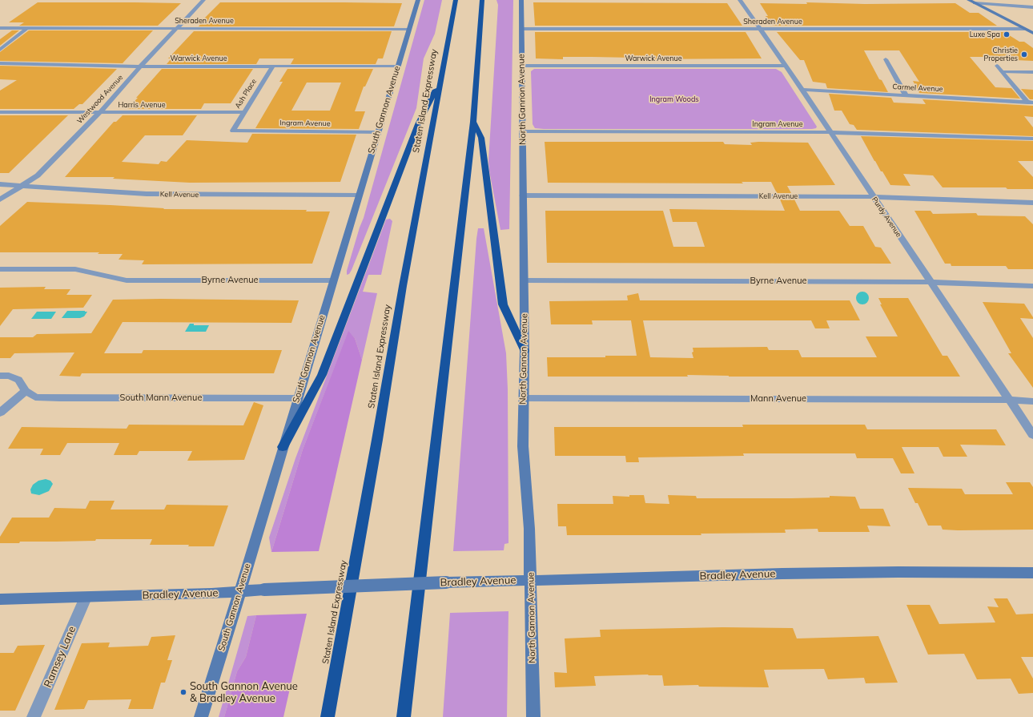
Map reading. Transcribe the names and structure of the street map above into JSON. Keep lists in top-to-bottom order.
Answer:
{
  "streets": {
    "highway": ["Staten Island Expressway"],
    "main road": ["North Gannon Avenue", "South Gannon Avenue", "Bradley Avenue"],
    "street": [
      "Sheraden Avenue",
      "Warwick Avenue",
      "Carmel Avenue",
      "Ash Place",
      "Westwood Avenue",
      "Harris Avenue",
      "Ingram Avenue",
      "Kell Avenue",
      "Purdy Avenue",
      "Byrne Avenue",
      "South Mann Avenue",
      "Mann Avenue",
      "Ramsey Lane"
    ]
  },
  "crossings": [
    ["Sheraden Avenue", "Westwood Avenue"],
    ["Sheraden Avenue", "North Gannon Avenue"],
    ["Sheraden Avenue", "South Gannon Avenue"],
    ["Sheraden Avenue", "Purdy Avenue"],
    ["Warwick Avenue", "Ash Place"],
    ["Warwick Avenue", "Westwood Avenue"],
    ["Warwick Avenue", "North Gannon Avenue"],
    ["Warwick Avenue", "South Gannon Avenue"],
    ["Warwick Avenue", "Purdy Avenue"],
    ["Carmel Avenue", "Purdy Avenue"],
    ["Ash Place", "Harris Avenue"],
    ["Ash Place", "Ingram Avenue"],
    ["Westwood Avenue", "Harris Avenue"],
    ["Westwood Avenue", "Kell Avenue"],
    ["North Gannon Avenue", "Ingram Avenue"],
    ["North Gannon Avenue", "Kell Avenue"],
    ["North Gannon Avenue", "Byrne Avenue"],
    ["North Gannon Avenue", "Mann Avenue"],
    ["North Gannon Avenue", "Bradley Avenue"],
    ["South Gannon Avenue", "Ingram Avenue"],
    ["South Gannon Avenue", "Kell Avenue"],
    ["South Gannon Avenue", "Byrne Avenue"],
    ["South Gannon Avenue", "South Mann Avenue"],
    ["South Gannon Avenue", "Bradley Avenue"],
    ["Ingram Avenue", "Purdy Avenue"],
    ["Kell Avenue", "Purdy Avenue"],
    ["Purdy Avenue", "Byrne Avenue"],
    ["Purdy Avenue", "Mann Avenue"],
    ["Bradley Avenue", "Ramsey Lane"]
  ],
  "parks": ["Ingram Woods"],
  "places": ["Luxe Spa", "Christie Properties", "South Gannon Avenue & Bradley Avenue"]
}
